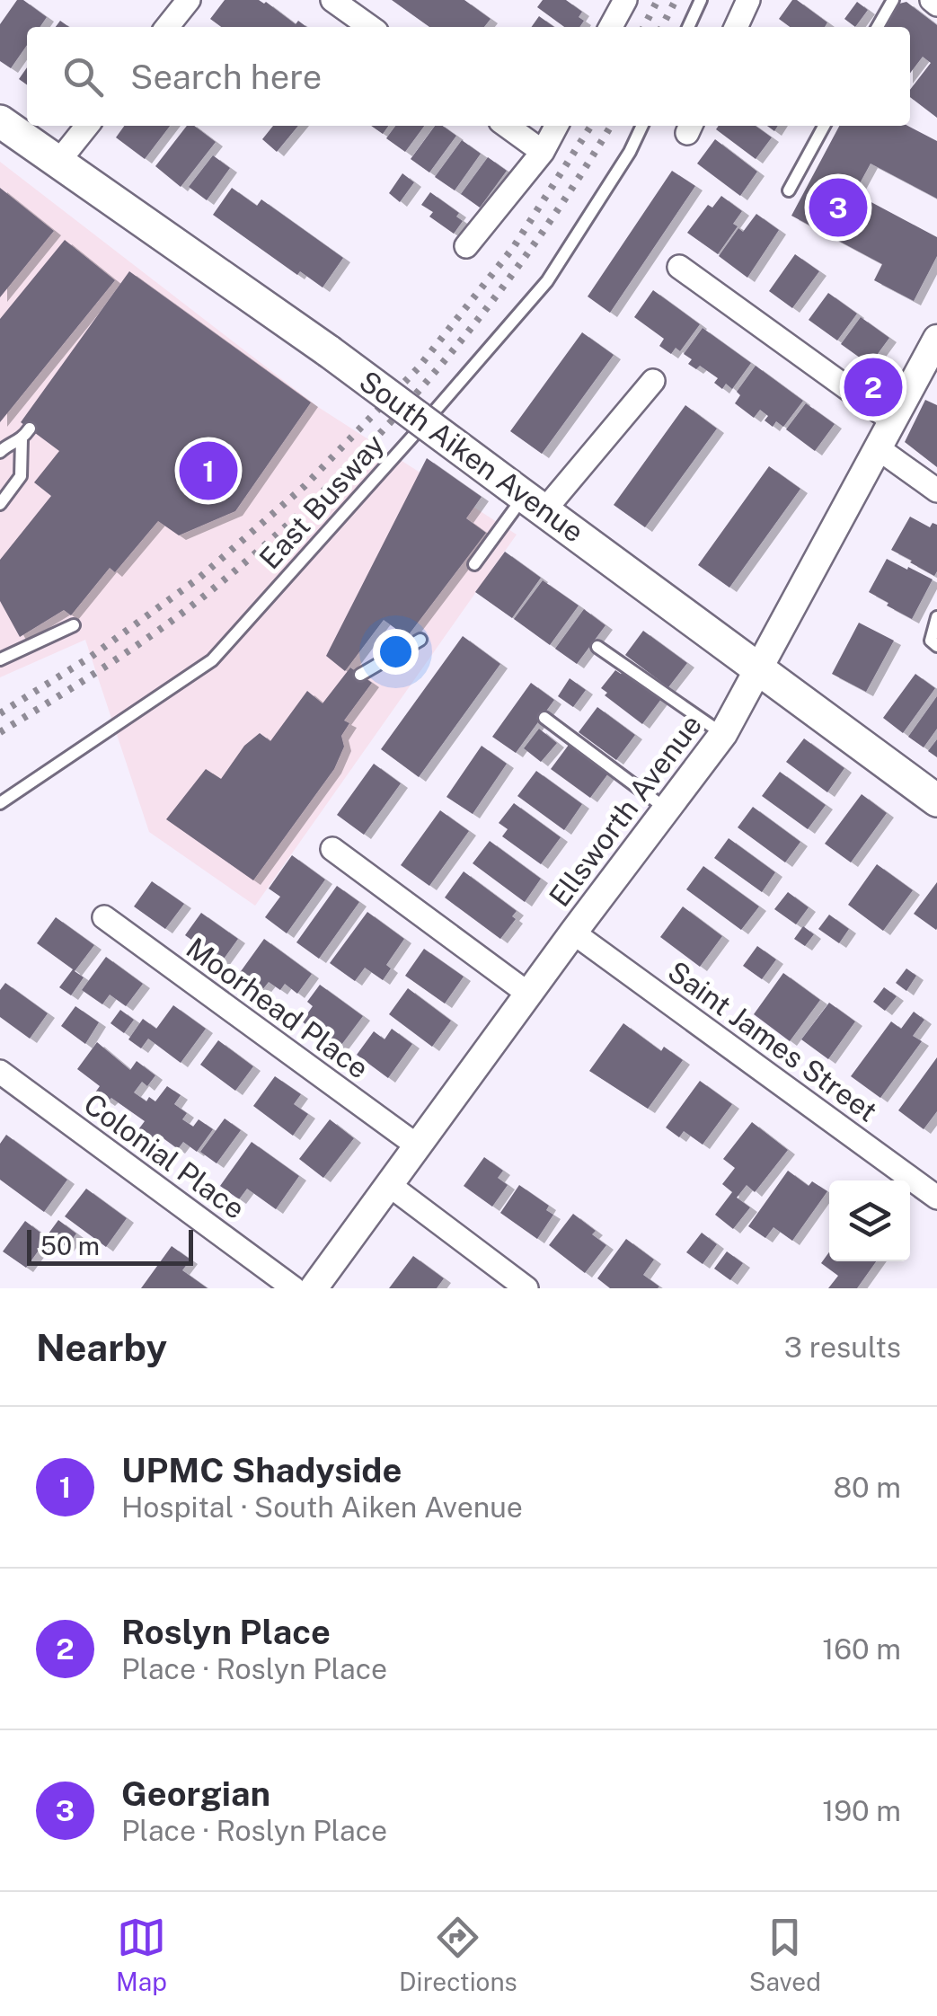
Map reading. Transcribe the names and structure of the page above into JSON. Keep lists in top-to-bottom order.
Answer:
{
  "streets": {
    "main road": ["South Aiken Avenue"],
    "street": [
      "Ellsworth Avenue",
      "Moorhead Place",
      "Saint James Street",
      "Colonial Place"
    ],
    "lane": ["East Busway"]
  },
  "crossings": [
    ["South Aiken Avenue", "Ellsworth Avenue"],
    ["Ellsworth Avenue", "Moorhead Place"],
    ["Ellsworth Avenue", "Saint James Street"]
  ],
  "scale_bar": "50 m",
  "page": {
    "search": "Search here",
    "pins": ["3", "2", "1"],
    "scale": "50 m",
    "heading": ["Nearby", "3 results"],
    "list": [
      {
        "mark": "1",
        "name": "UPMC Shadyside",
        "note": "Hospital · South Aiken Avenue",
        "value": "80 m"
      },
      {
        "mark": "2",
        "name": "Roslyn Place",
        "note": "Place · Roslyn Place",
        "value": "160 m"
      },
      {
        "mark": "3",
        "name": "Georgian",
        "note": "Place · Roslyn Place",
        "value": "190 m"
      }
    ],
    "nav": ["Map", "Directions", "Saved"]
  }
}
